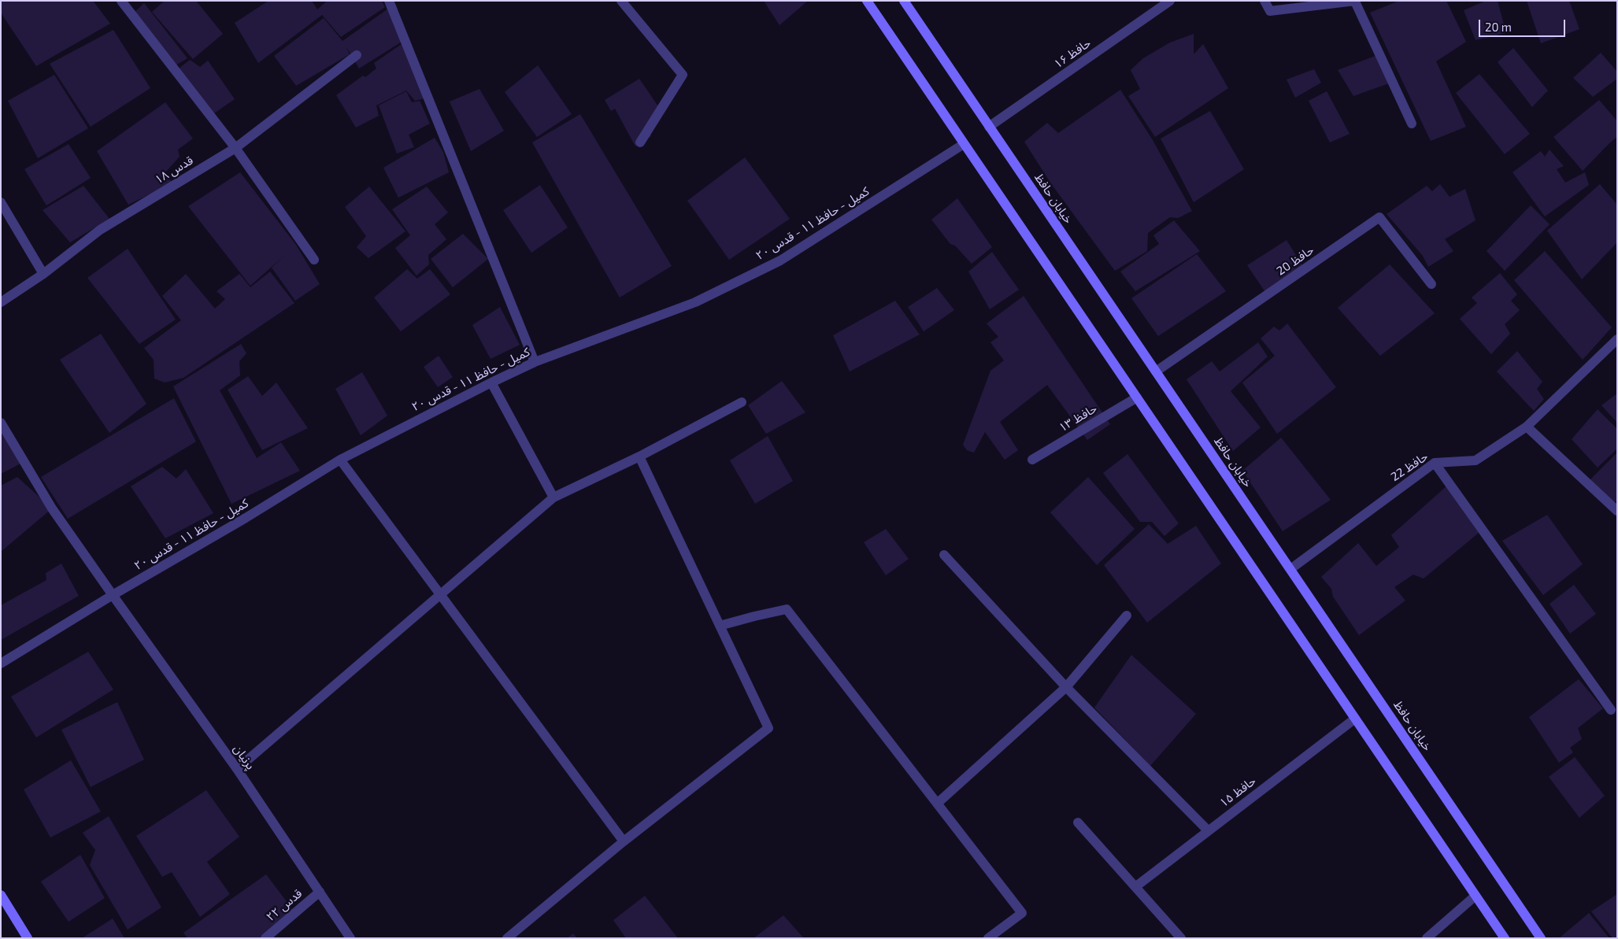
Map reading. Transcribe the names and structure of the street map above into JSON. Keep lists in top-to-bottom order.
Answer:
{
  "streets": {
    "main road": ["خیابان حافظ"],
    "street": [
      "حافظ ۱۶",
      "قدس ۱۸",
      "کمیل - حافظ ۱۱ - قدس ۲۰",
      "حافظ 20",
      "حافظ ۱۳",
      "حافظ 22",
      "پرنیان",
      "حافظ ۱۵",
      "قدس ۲۲"
    ]
  },
  "crossings": [
    ["حافظ ۱۶", "خیابان حافظ"],
    ["خیابان حافظ", "حافظ 20"],
    ["خیابان حافظ", "حافظ 22"],
    ["کمیل - حافظ ۱۱ - قدس ۲۰", "پرنیان"],
    ["پرنیان", "قدس ۲۲"]
  ],
  "scale_bar": "20 m"
}
